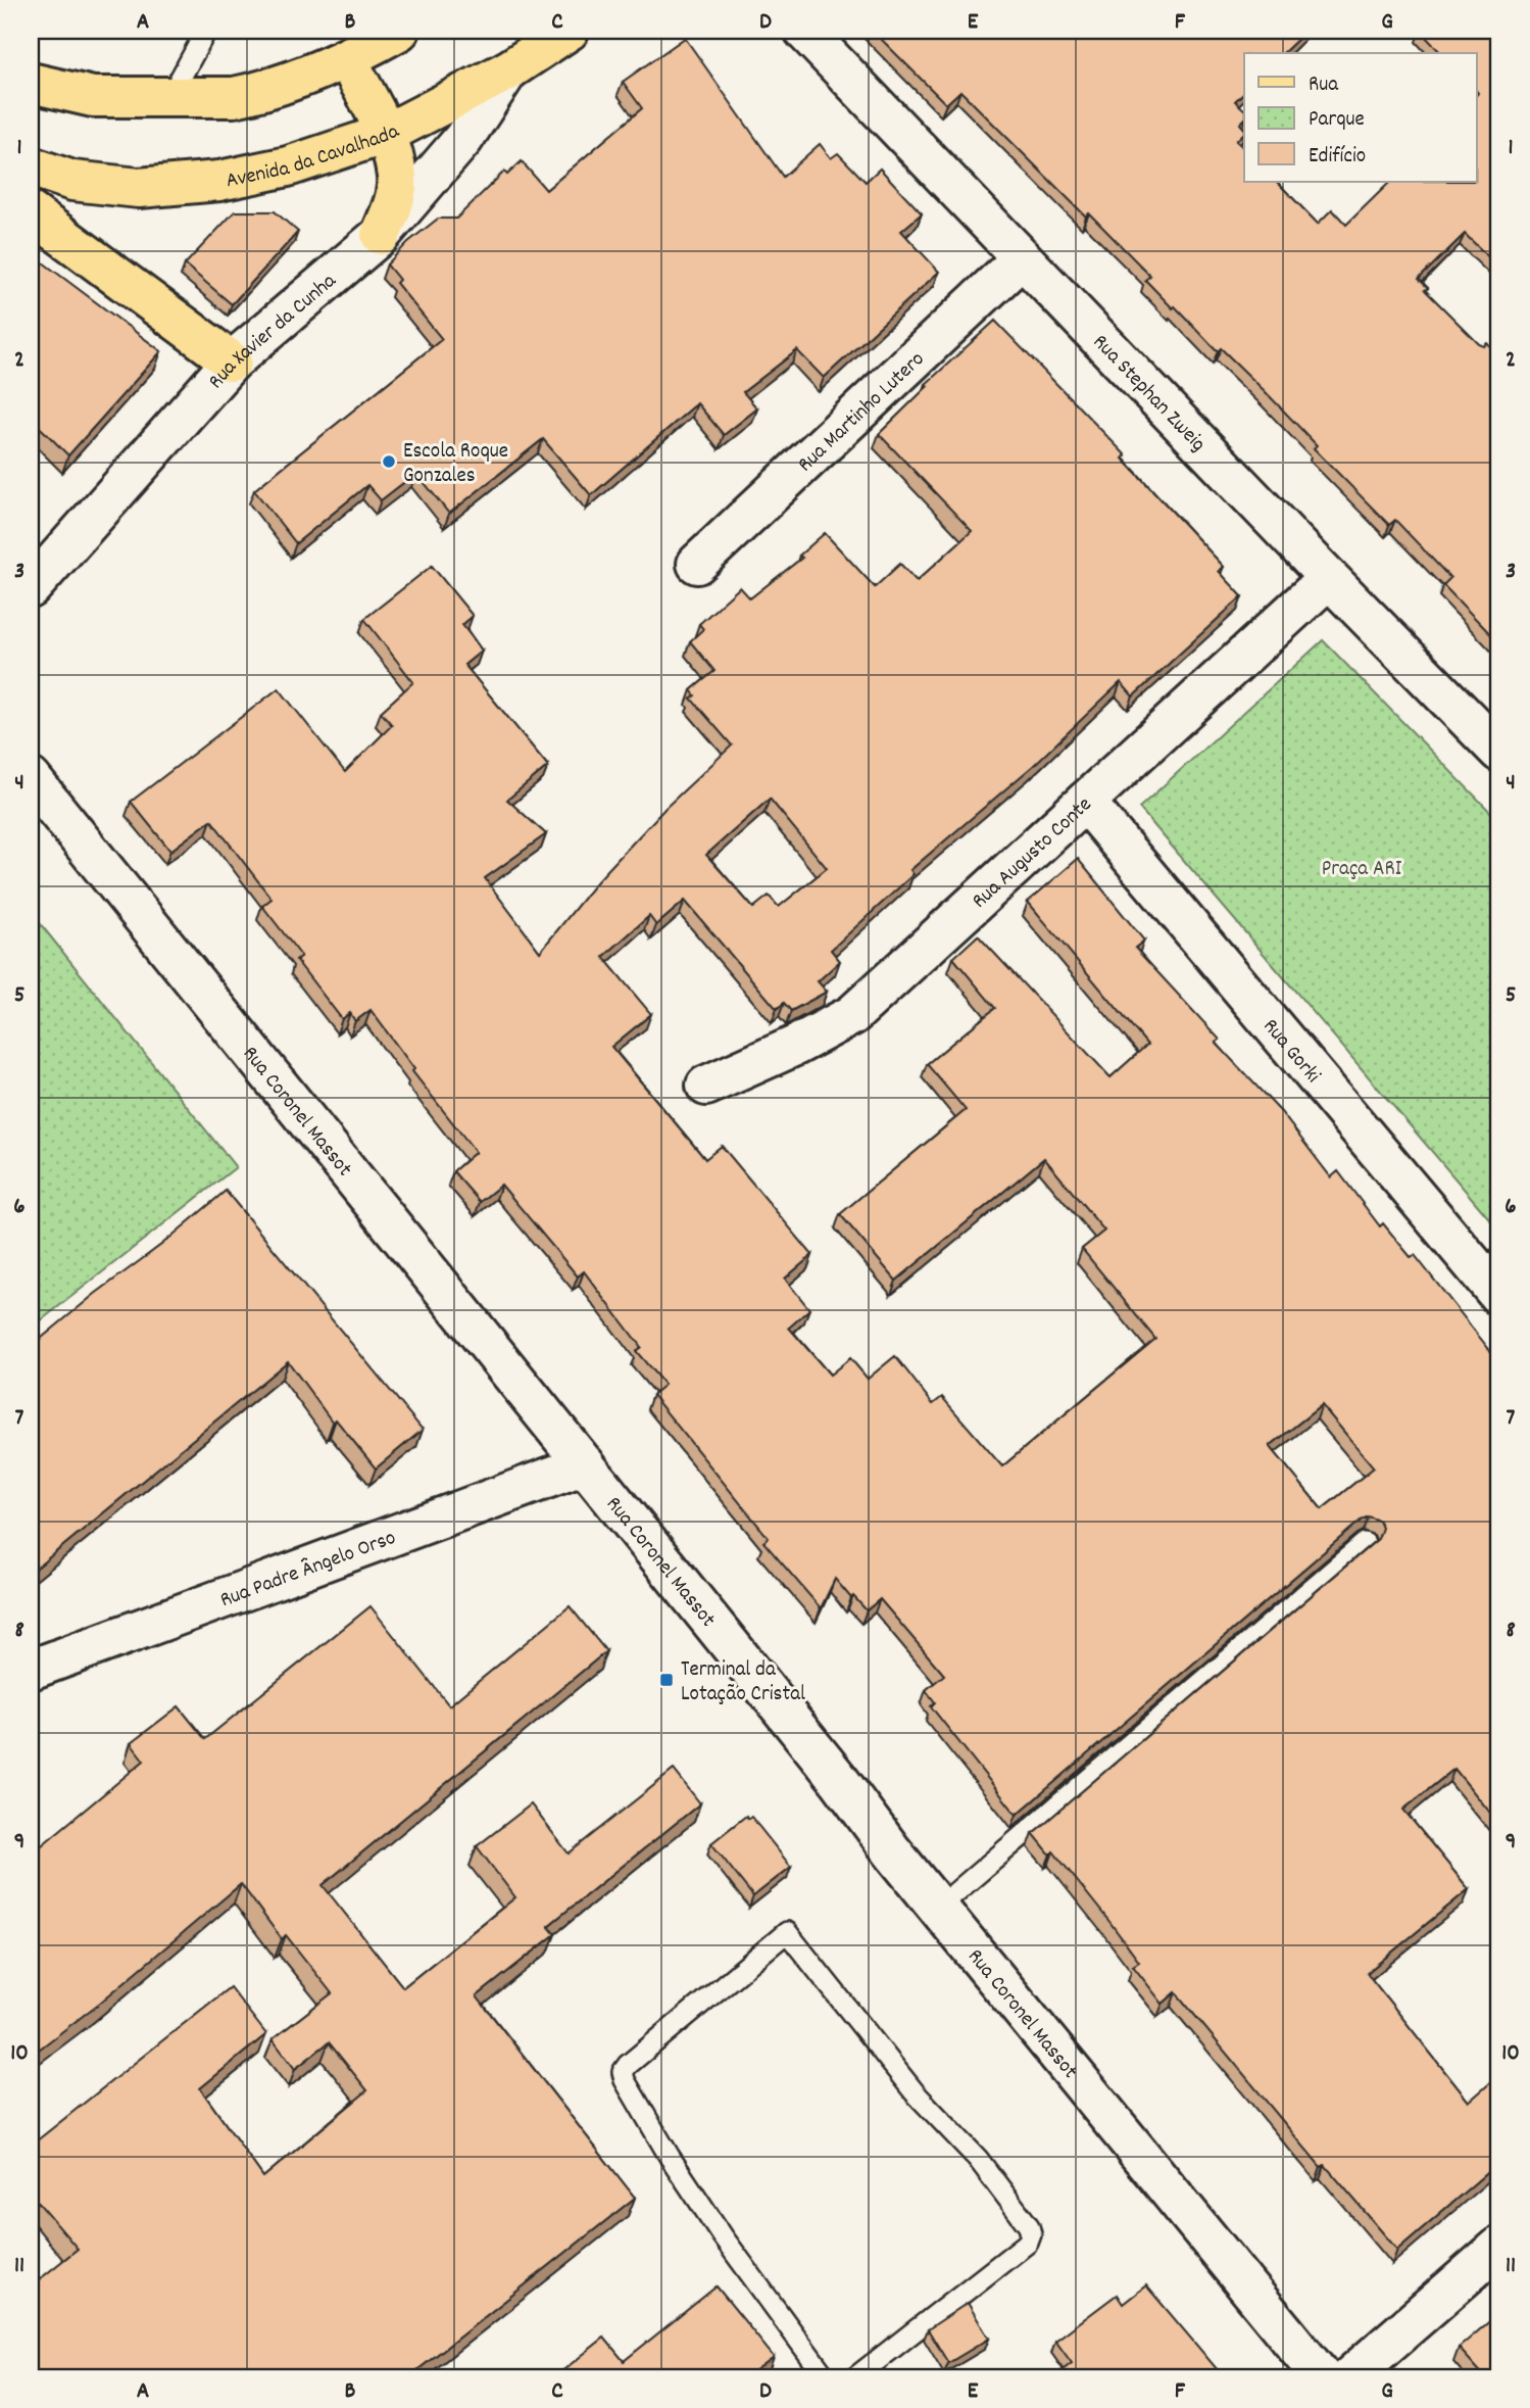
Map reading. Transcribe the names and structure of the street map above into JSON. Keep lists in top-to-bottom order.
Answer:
{
  "streets": {
    "main road": ["Avenida da Cavalhada"],
    "street": [
      "Rua Xavier da Cunha",
      "Rua Stephan Zweig",
      "Rua Martinho Lutero",
      "Rua Augusto Conte",
      "Rua Gorki",
      "Rua Coronel Massot",
      "Rua Padre Ângelo Orso"
    ]
  },
  "crossings": [
    ["Avenida da Cavalhada", "Rua Xavier da Cunha"],
    ["Rua Stephan Zweig", "Rua Martinho Lutero"],
    ["Rua Stephan Zweig", "Rua Augusto Conte"],
    ["Rua Augusto Conte", "Rua Gorki"],
    ["Rua Coronel Massot", "Rua Padre Ângelo Orso"]
  ],
  "parks": ["Praça ARI"],
  "places": {
    "other": ["Escola Roque Gonzales"],
    "transit": ["Terminal da Lotação Cristal"]
  },
  "legend": ["Rua", "Parque", "Edifício"],
  "grid": {
    "columns": [
      "A",
      "B",
      "C",
      "D",
      "E",
      "F",
      "G"
    ],
    "rows": [
      "1",
      "2",
      "3",
      "4",
      "5",
      "6",
      "7",
      "8",
      "9",
      "10",
      "11"
    ]
  }
}
